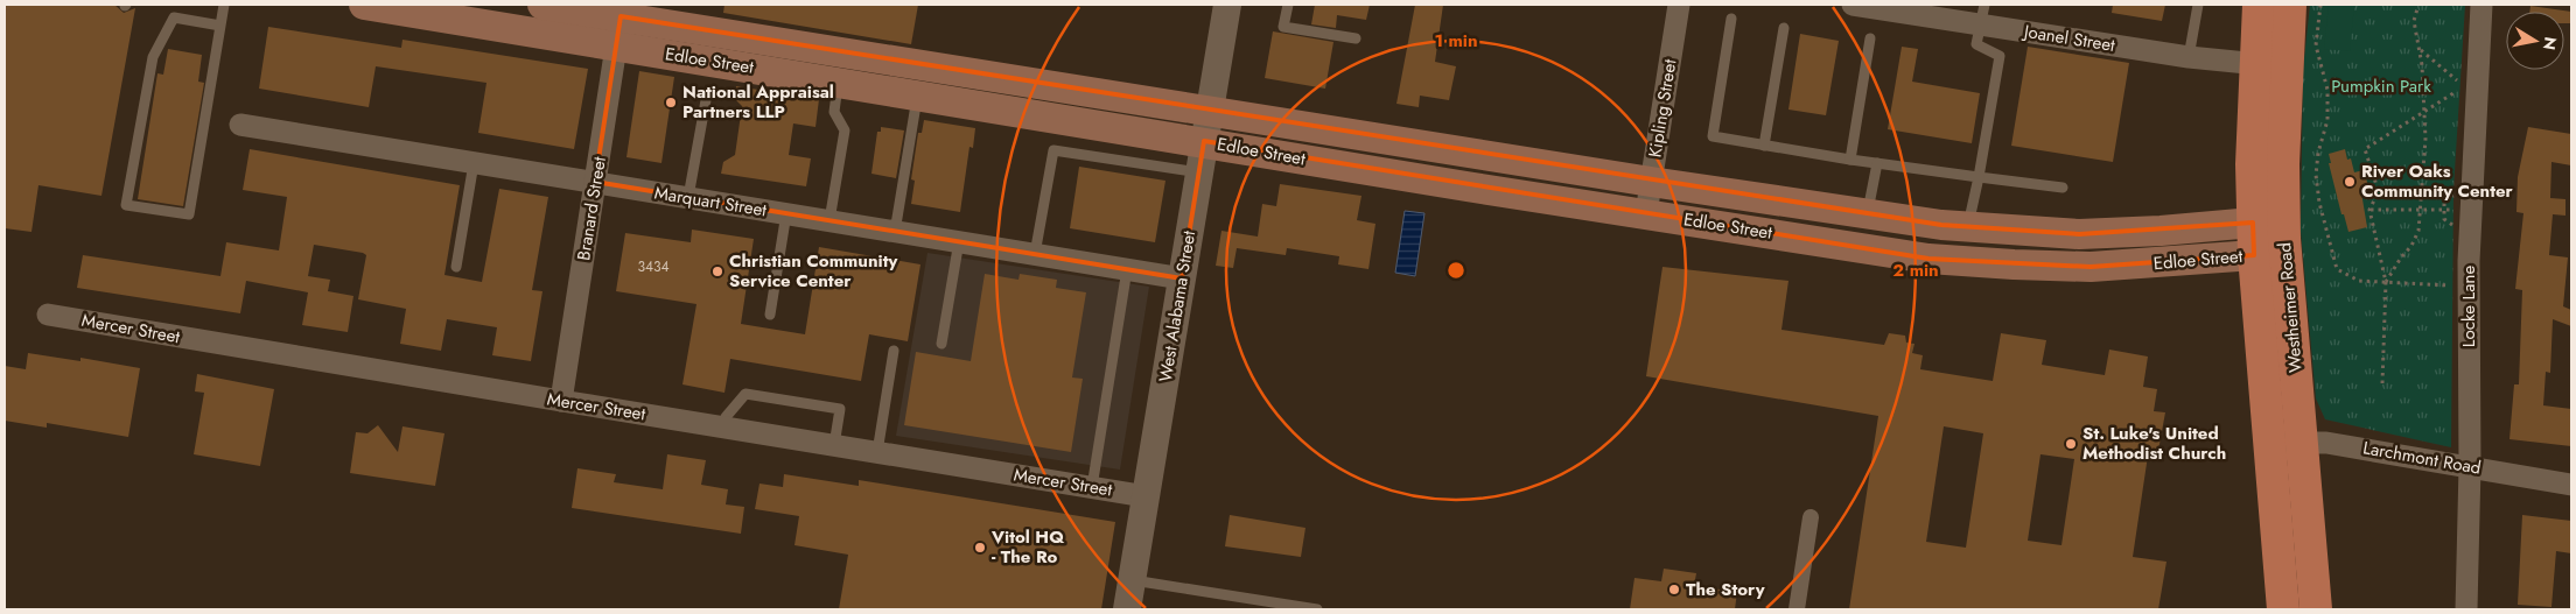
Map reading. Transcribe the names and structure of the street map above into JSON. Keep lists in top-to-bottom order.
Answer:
{
  "streets": {
    "main road": ["Edloe Street", "Westheimer Road"],
    "street": [
      "Joanel Street",
      "Kipling Street",
      "Marquart Street",
      "Branard Street",
      "West Alabama Street",
      "Locke Lane",
      "Mercer Street",
      "Larchmont Road"
    ]
  },
  "crossings": [
    ["Joanel Street", "Westheimer Road"],
    ["Edloe Street", "Kipling Street"],
    ["Edloe Street", "Branard Street"],
    ["Edloe Street", "West Alabama Street"],
    ["Edloe Street", "Westheimer Road"],
    ["Marquart Street", "Branard Street"],
    ["Marquart Street", "West Alabama Street"],
    ["Branard Street", "Mercer Street"],
    ["West Alabama Street", "Mercer Street"],
    ["Locke Lane", "Larchmont Road"],
    ["Westheimer Road", "Larchmont Road"]
  ],
  "parks": ["Pumpkin Park"],
  "places": [
    "National Appraisal Partners LLP",
    "River Oaks Community Center",
    "Christian Community Service Center",
    "St. Luke's United Methodist Church",
    "Vitol HQ - The Ro",
    "The Story"
  ],
  "house_numbers": ["3434"],
  "north": "right",
  "rings": ["1 min", "2 min"]
}
